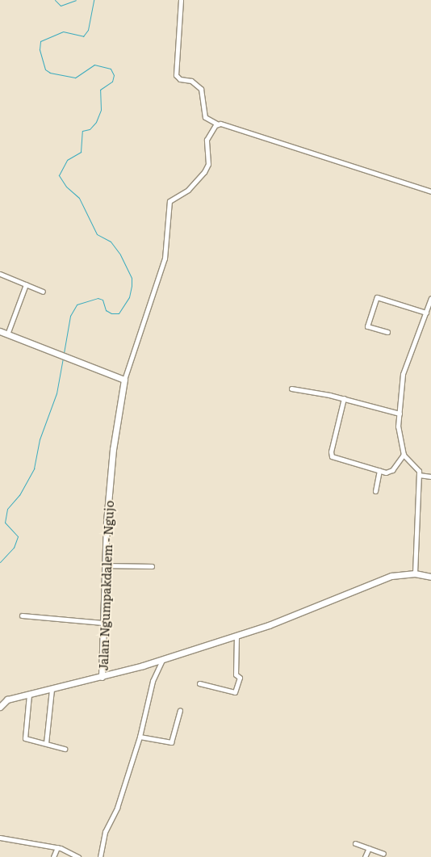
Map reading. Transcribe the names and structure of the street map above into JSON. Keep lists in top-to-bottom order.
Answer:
{
  "streets": {
    "street": ["Jalan Ngumpakdalem - Ngujo"]
  }
}
